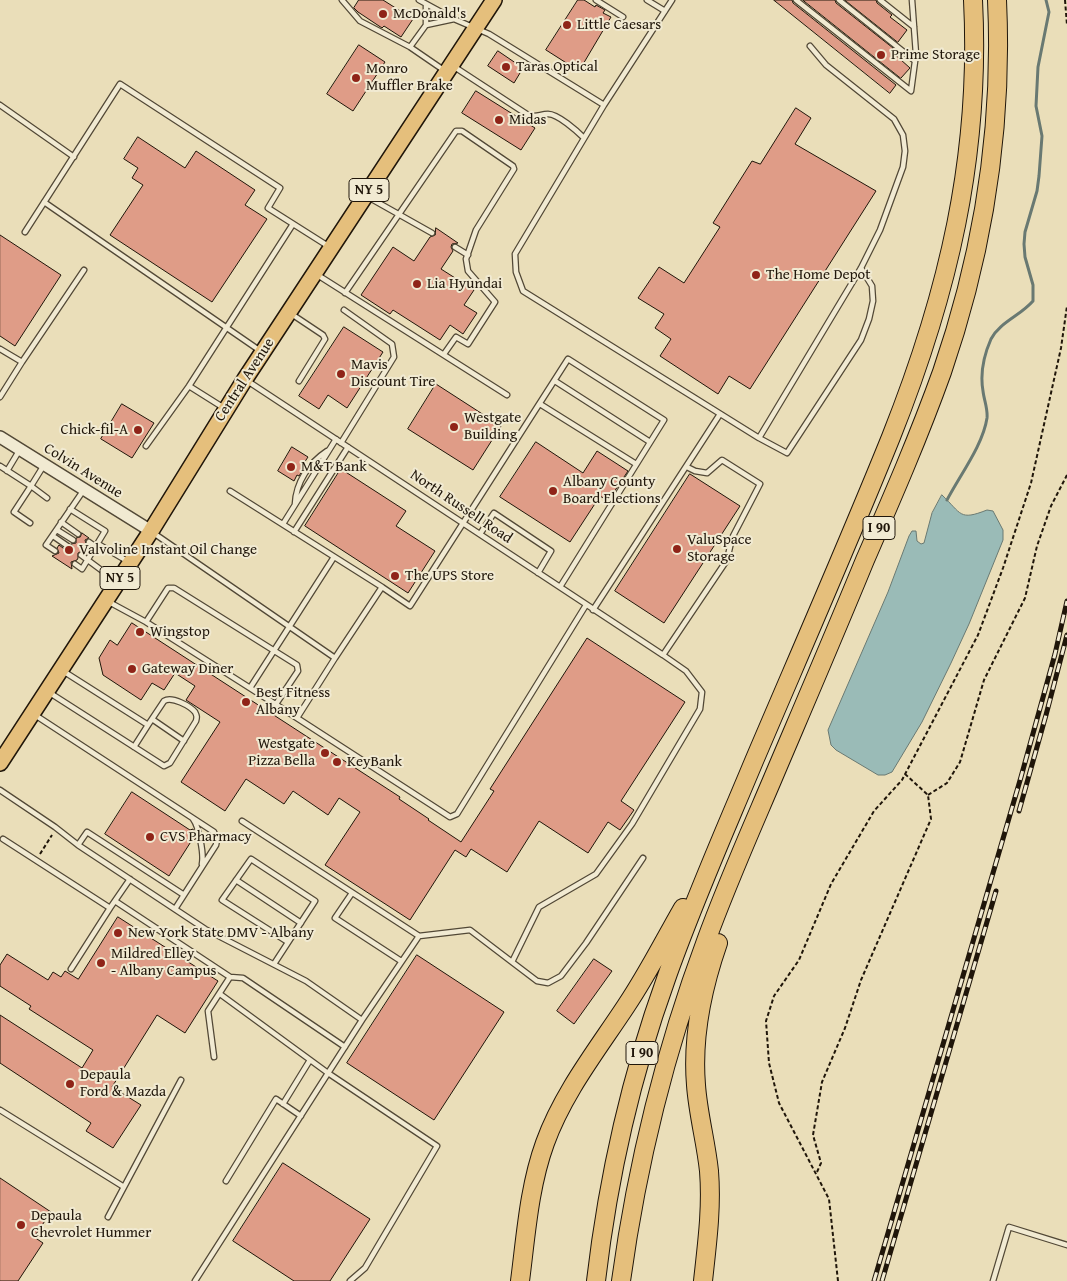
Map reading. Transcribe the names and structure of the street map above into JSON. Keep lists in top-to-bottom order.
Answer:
{
  "streets": {
    "highway": ["I 90"],
    "main road": ["NY 5", "Central Avenue"],
    "street": ["Colvin Avenue"],
    "lane": ["North Russell Road"]
  },
  "crossings": [
    ["Central Avenue", "Colvin Avenue"],
    ["Central Avenue", "North Russell Road"]
  ],
  "places": [
    "McDonald's",
    "Little Caesars",
    "Prime Storage",
    "Taras Optical",
    "Monro Muffler Brake",
    "Midas",
    "The Home Depot",
    "Lia Hyundai",
    "Mavis Discount Tire",
    "Westgate Building",
    "Chick-fil-A",
    "M&T Bank",
    "Albany County Board Elections",
    "ValuSpace Storage",
    "Valvoline Instant Oil Change",
    "The UPS Store",
    "Wingstop",
    "Gateway Diner",
    "Best Fitness Albany",
    "Westgate Pizza Bella",
    "KeyBank",
    "CVS Pharmacy",
    "New York State DMV - Albany",
    "Mildred Elley - Albany Campus",
    "Depaula Ford & Mazda",
    "Depaula Chevrolet Hummer"
  ]
}
